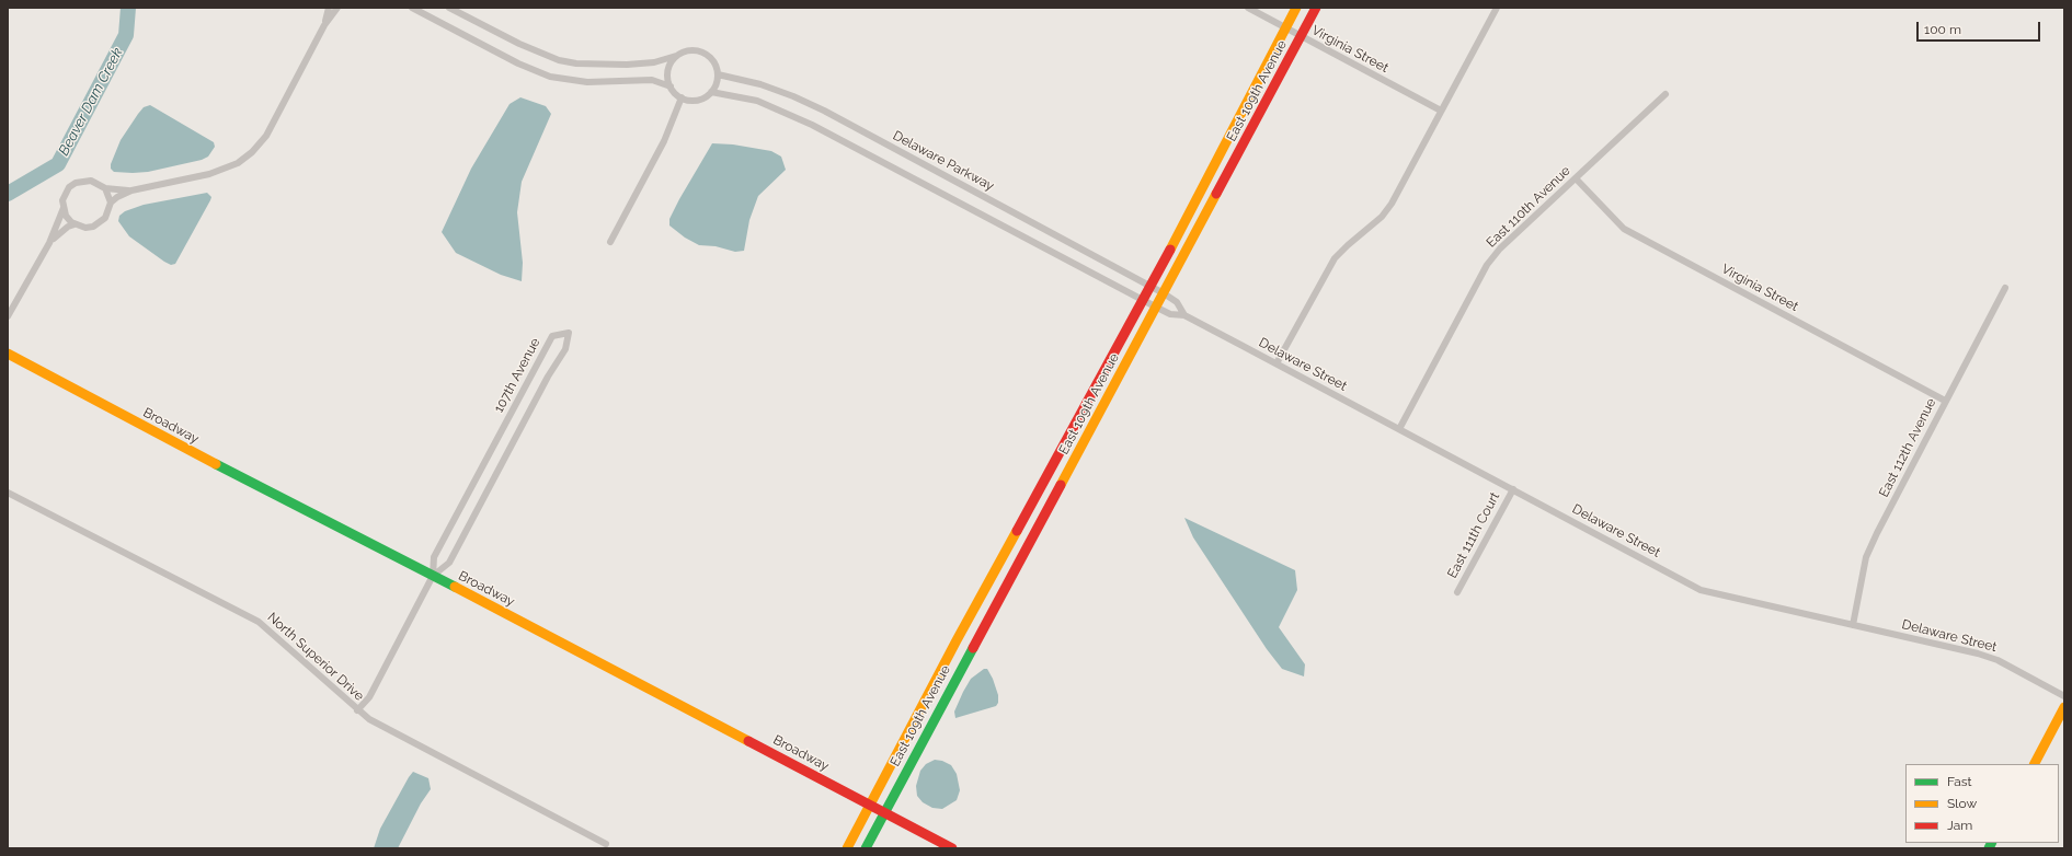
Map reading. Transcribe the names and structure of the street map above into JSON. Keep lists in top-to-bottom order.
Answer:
{
  "streets": {
    "main road": ["East 109th Avenue", "Broadway"],
    "street": [
      "Virginia Street",
      "Delaware Parkway",
      "East 110th Avenue",
      "Delaware Street",
      "107th Avenue",
      "East 112th Avenue",
      "East 111th Court",
      "North Superior Drive"
    ]
  },
  "crossings": [
    ["Virginia Street", "East 109th Avenue"],
    ["Virginia Street", "East 110th Avenue"],
    ["Virginia Street", "East 112th Avenue"],
    ["East 109th Avenue", "Delaware Parkway"],
    ["East 109th Avenue", "Delaware Street"],
    ["East 109th Avenue", "Broadway"],
    ["Delaware Parkway", "Delaware Street"],
    ["East 110th Avenue", "Delaware Street"],
    ["Delaware Street", "East 112th Avenue"],
    ["Delaware Street", "East 111th Court"],
    ["107th Avenue", "Broadway"],
    ["107th Avenue", "North Superior Drive"]
  ],
  "water": ["Beaver Dam Creek"],
  "legend": ["Fast", "Slow", "Jam"],
  "scale_bar": "100 m"
}
